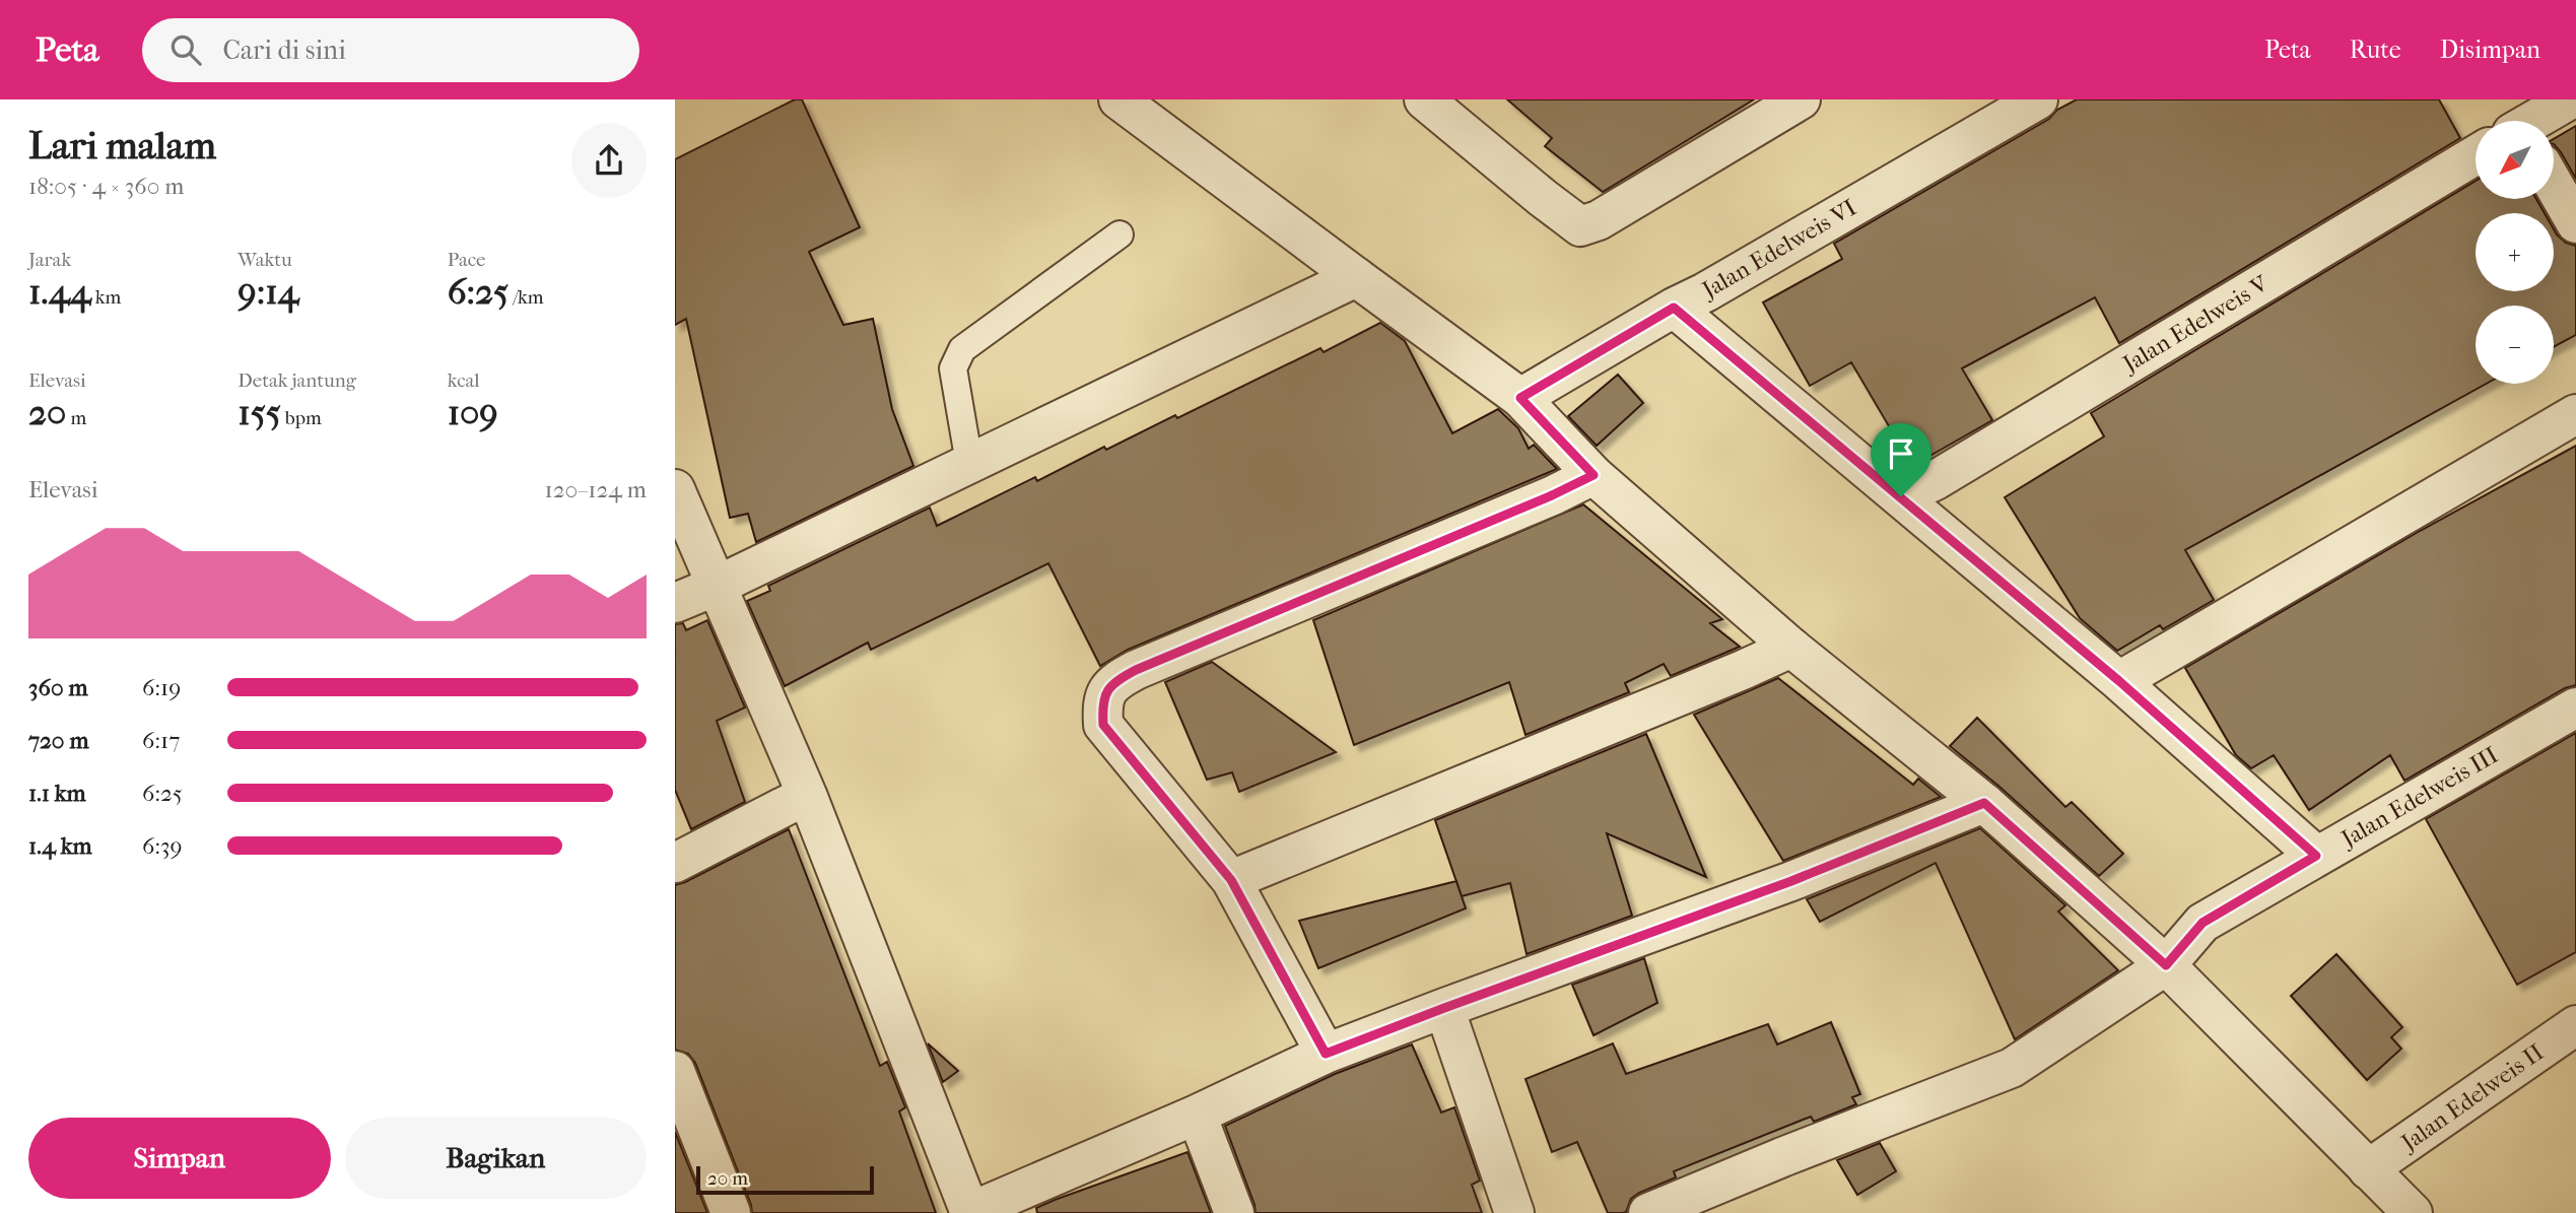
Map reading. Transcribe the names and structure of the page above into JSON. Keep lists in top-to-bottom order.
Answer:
{
  "streets": {
    "street": [
      "Jalan Edelweis VI",
      "Jalan Edelweis V",
      "Jalan Edelweis III",
      "Jalan Edelweis II"
    ]
  },
  "scale_bar": "20 m",
  "north": "bottom left",
  "page": {
    "header": "Peta",
    "search": "Cari di sini",
    "nav": ["Peta", "Rute", "Disimpan"],
    "heading": ["Lari malam", "18:05 · 4 × 360 m"],
    "map_buttons": ["+", "−"],
    "stats": [
      ["Jarak", "1.44 km"],
      ["Waktu", "9:14"],
      ["Pace", "6:25 /km"],
      ["Elevasi", "20 m"],
      ["Detak jantung", "155 bpm"],
      ["kcal", "109"]
    ],
    "chart": ["Elevasi", "120–124 m"],
    "list": [
      {
        "name": "360 m",
        "note": "6:19"
      },
      {
        "name": "720 m",
        "note": "6:17"
      },
      {
        "name": "1.1 km",
        "note": "6:25"
      },
      {
        "name": "1.4 km",
        "note": "6:39"
      }
    ],
    "buttons": ["Simpan", "Bagikan"],
    "scale": "20 m"
  }
}
